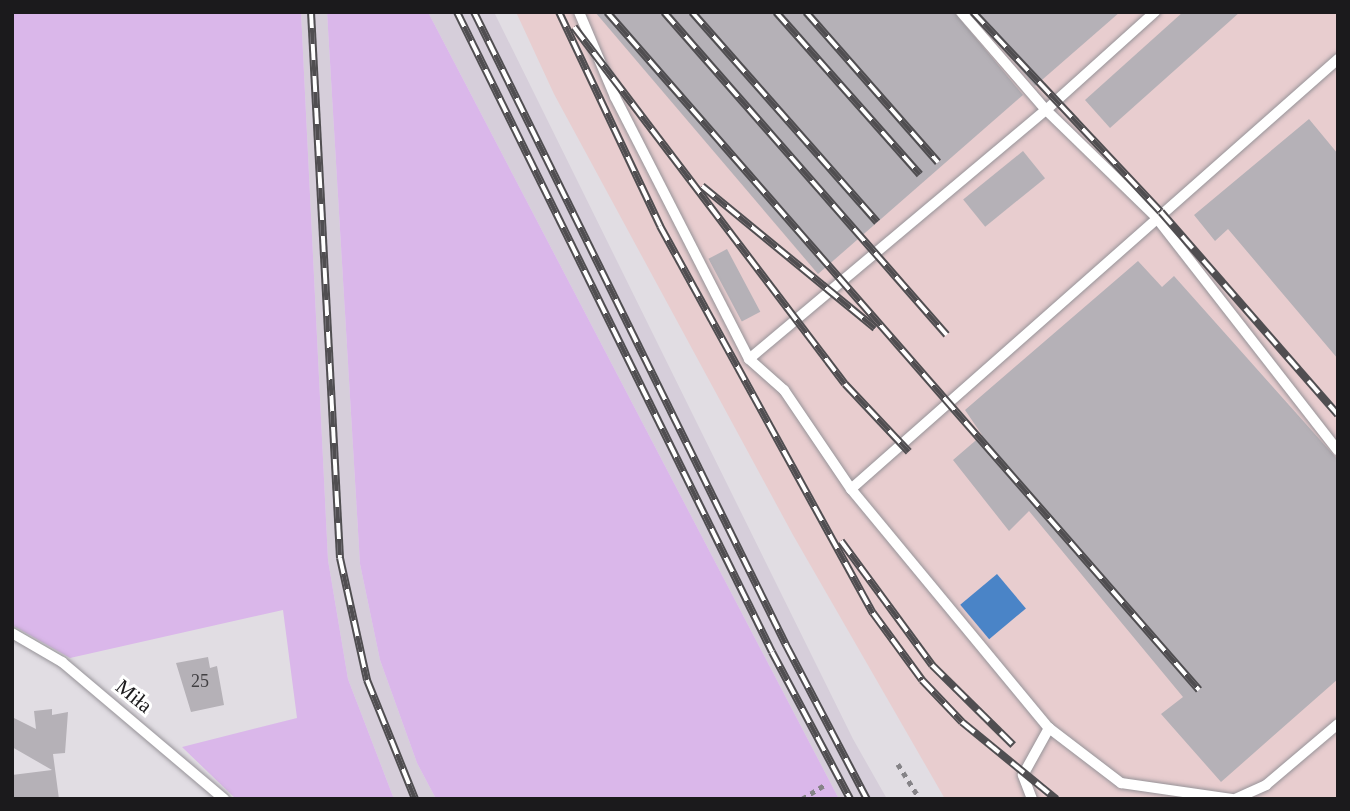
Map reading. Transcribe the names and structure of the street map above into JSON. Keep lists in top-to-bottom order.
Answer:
{
  "streets": {
    "lane": ["Miła"]
  },
  "house_numbers": ["25"]
}
